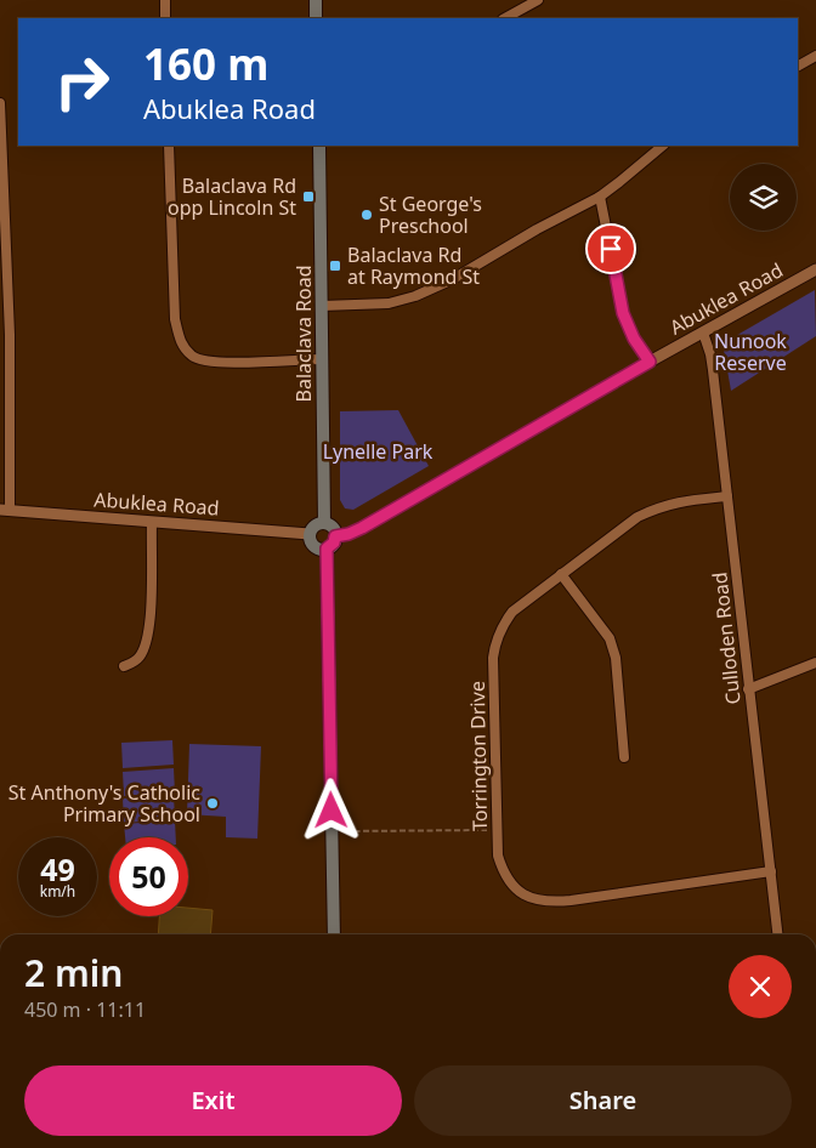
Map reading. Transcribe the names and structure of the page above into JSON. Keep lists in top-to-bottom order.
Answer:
{
  "streets": {
    "main road": ["Balaclava Road"],
    "street": ["Abuklea Road", "Culloden Road", "Torrington Drive"]
  },
  "crossings": [
    ["Abuklea Road", "Balaclava Road"],
    ["Abuklea Road", "Culloden Road"],
    ["Culloden Road", "Torrington Drive"]
  ],
  "parks": ["Nunook Reserve", "Lynelle Park"],
  "places": {
    "transit": ["Balaclava Rd opp Lincoln St", "Balaclava Rd at Raymond St"],
    "other": ["St George's Preschool", "St Anthony's Catholic Primary School"]
  },
  "page": {
    "turn": ["160 m", "Abuklea Road"],
    "speed": "49 km/h",
    "limit": "50",
    "heading": ["2 min", "450 m · 11:11"],
    "buttons": ["Exit", "Share"]
  }
}
